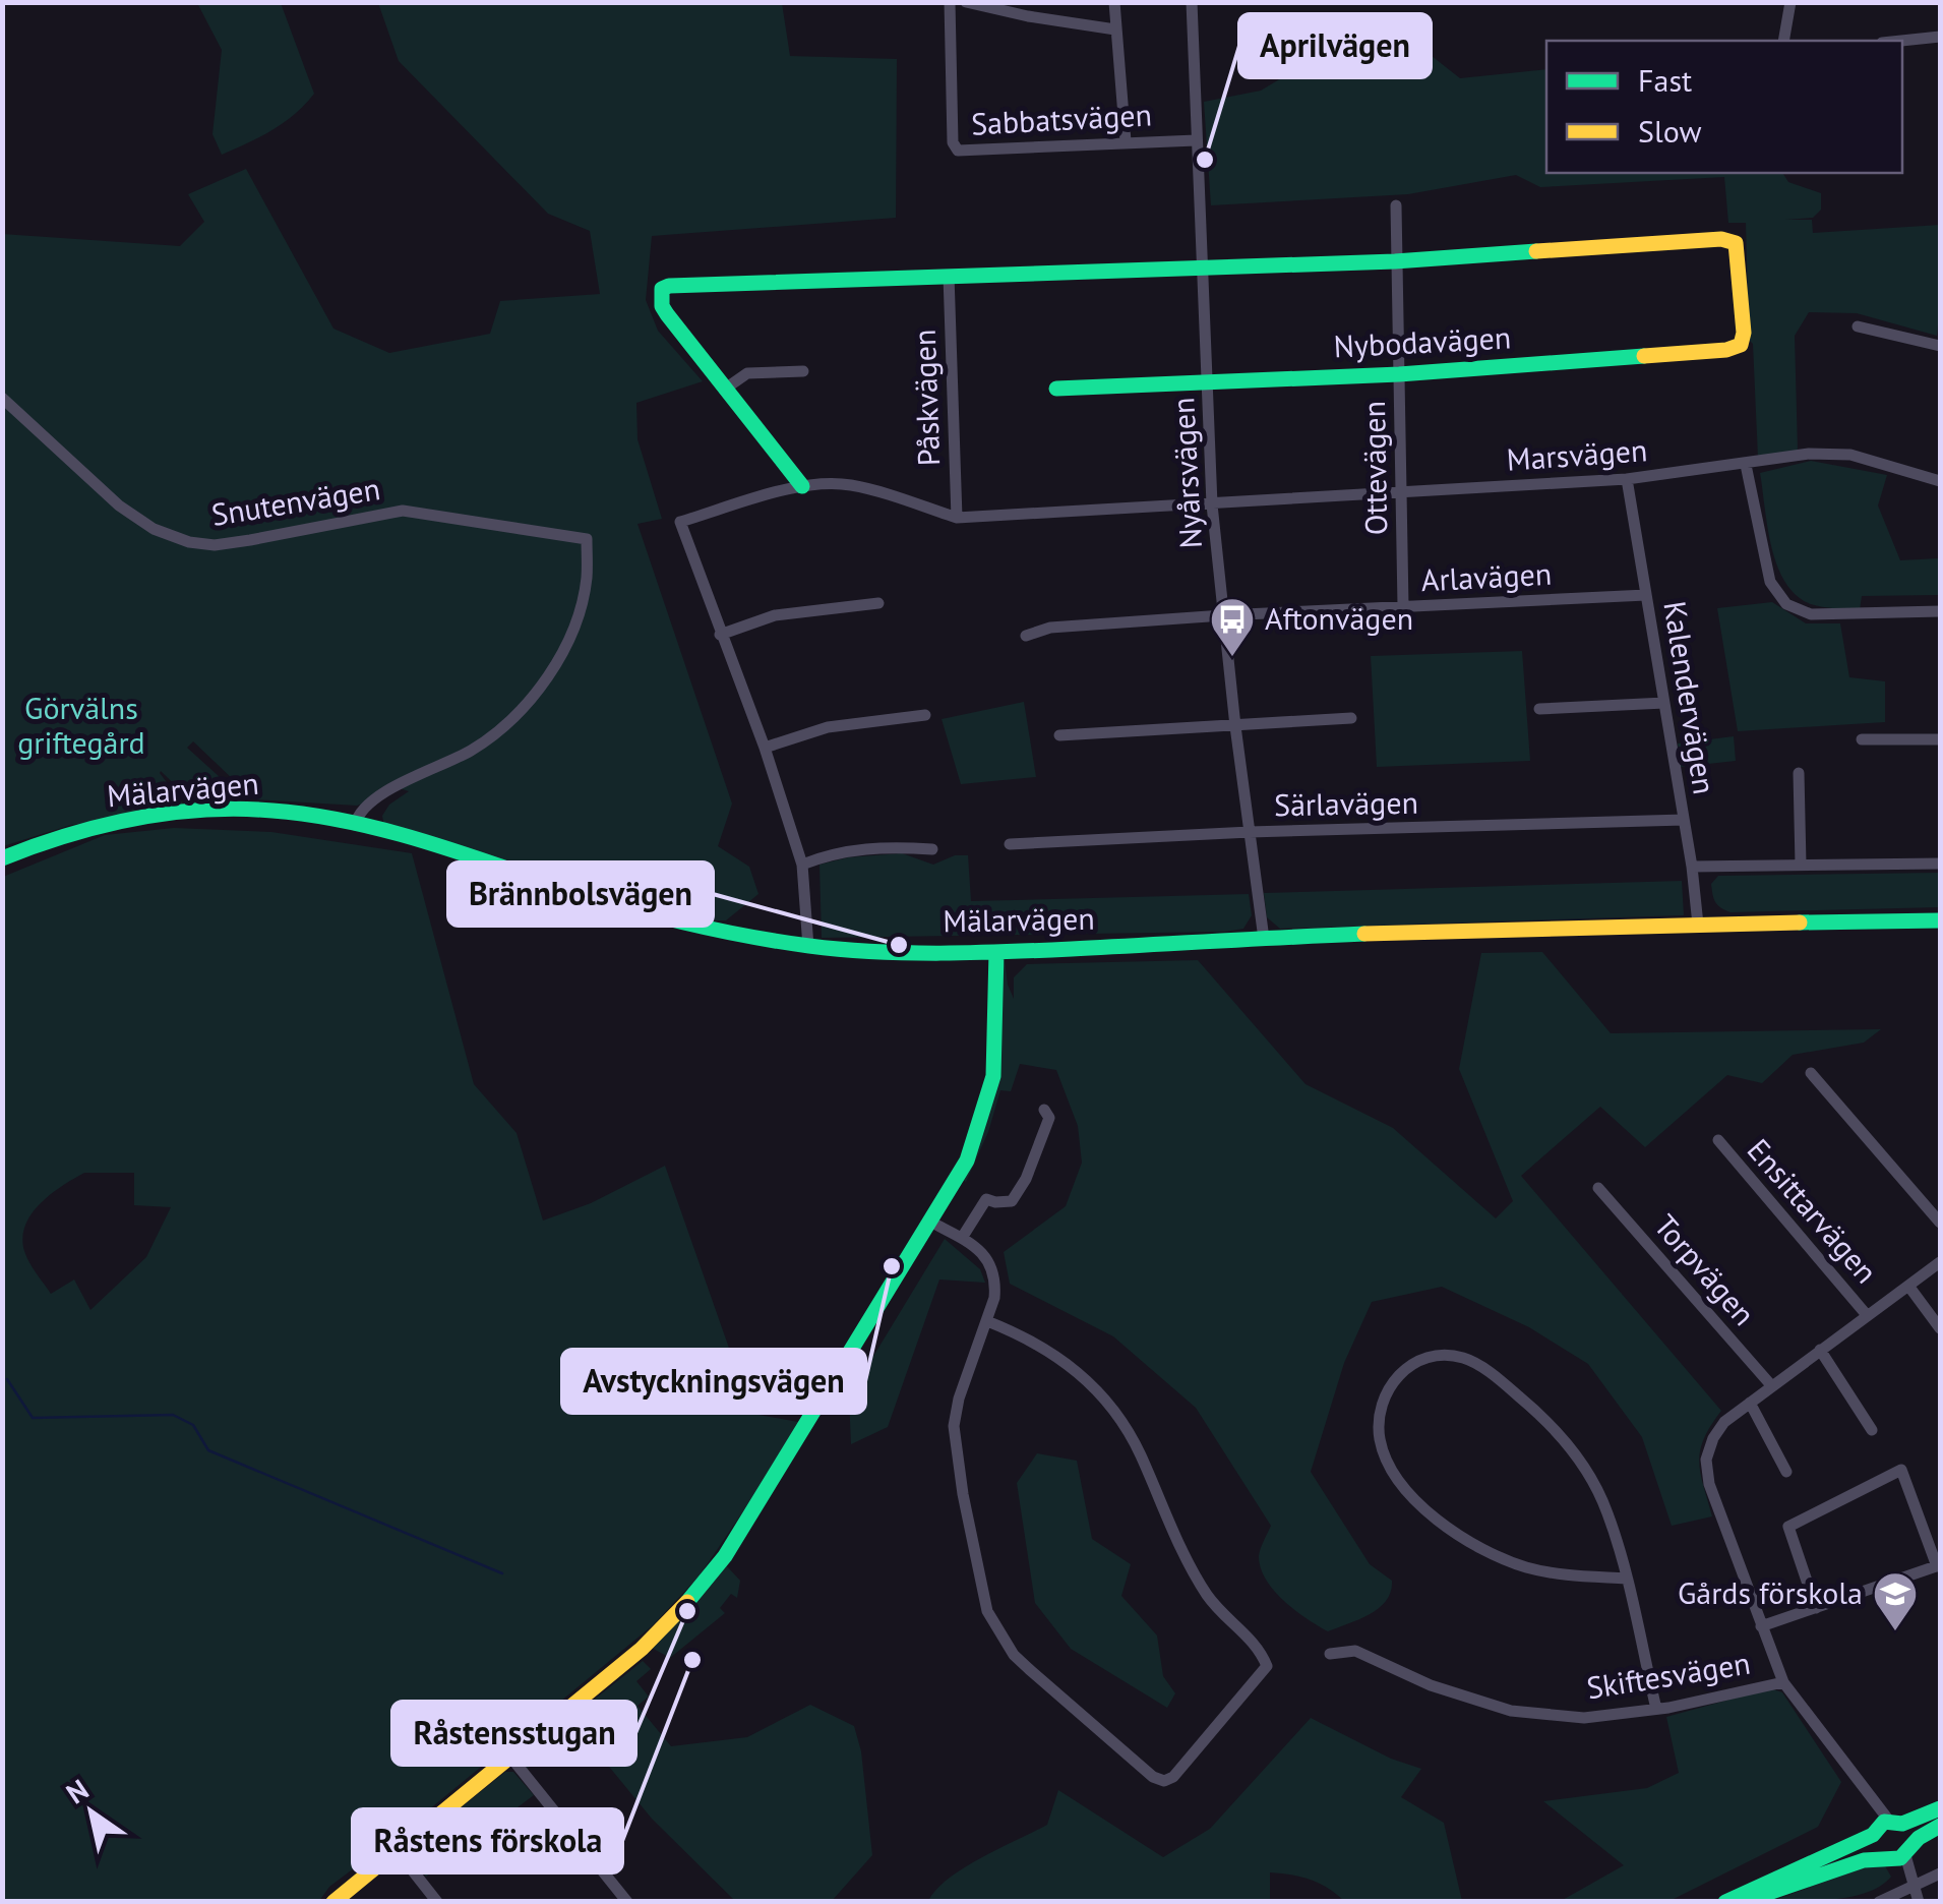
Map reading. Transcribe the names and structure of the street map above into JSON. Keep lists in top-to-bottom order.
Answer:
{
  "streets": {
    "street": [
      "Sabbatsvägen",
      "Nybodavägen",
      "Påskvägen",
      "Marsvägen",
      "Ottevägen",
      "Nyårsvägen",
      "Snutenvägen",
      "Arlavägen",
      "Kalendervägen",
      "Mälarvägen",
      "Särlavägen",
      "Ensittarvägen",
      "Torpvägen",
      "Skiftesvägen"
    ]
  },
  "crossings": [
    ["Sabbatsvägen", "Nyårsvägen"],
    ["Nybodavägen", "Ottevägen"],
    ["Nybodavägen", "Nyårsvägen"],
    ["Påskvägen", "Marsvägen"],
    ["Marsvägen", "Ottevägen"],
    ["Marsvägen", "Nyårsvägen"],
    ["Marsvägen", "Kalendervägen"],
    ["Ottevägen", "Arlavägen"],
    ["Nyårsvägen", "Arlavägen"],
    ["Nyårsvägen", "Mälarvägen"],
    ["Nyårsvägen", "Särlavägen"],
    ["Snutenvägen", "Mälarvägen"],
    ["Arlavägen", "Kalendervägen"],
    ["Kalendervägen", "Mälarvägen"],
    ["Kalendervägen", "Särlavägen"]
  ],
  "parks": ["Görvälns griftegård"],
  "places": {
    "other": [
      "Aprilvägen",
      "Brännbolsvägen",
      "Avstyckningsvägen",
      "Råstensstugan",
      "Råstens förskola"
    ],
    "bus stop": ["Aftonvägen"],
    "school or university": ["Gårds förskola"]
  },
  "legend": ["Fast", "Slow"],
  "north": "top left"
}
